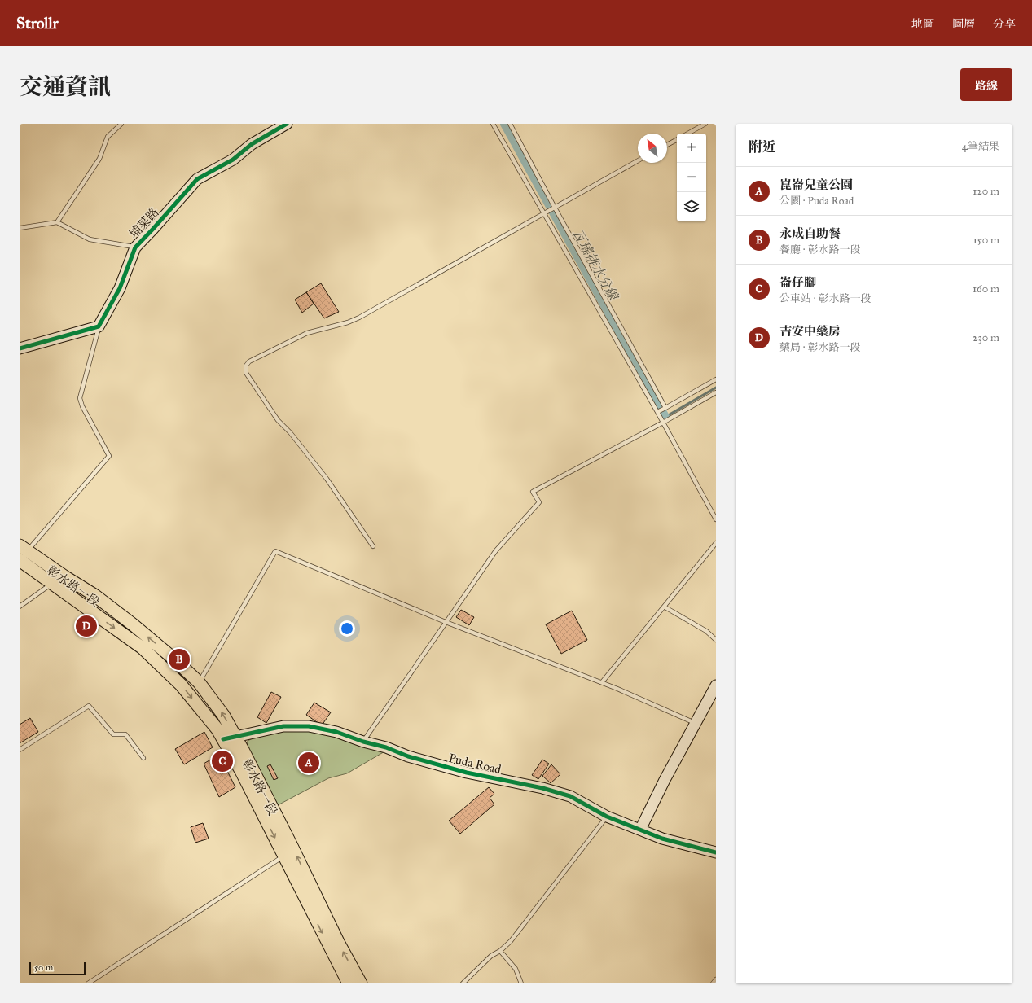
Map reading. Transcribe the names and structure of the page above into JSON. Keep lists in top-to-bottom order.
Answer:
{
  "streets": {
    "main road": ["彰水路一段"],
    "street": ["埔菜路", "Puda Road"]
  },
  "crossings": [
    ["彰水路一段", "Puda Road"]
  ],
  "water": ["瓦瑤排水分線"],
  "scale_bar": "50 m",
  "north": "top left",
  "page": {
    "header": "Strollr",
    "nav": ["地圖", "圖層", "分享"],
    "title": "交通資訊",
    "buttons": "路線",
    "heading": ["附近", "4筆結果"],
    "map_buttons": ["+", "−"],
    "list": [
      {
        "mark": "A",
        "name": "崑崙兒童公園",
        "note": "公園 · Puda Road",
        "value": "120 m"
      },
      {
        "mark": "B",
        "name": "永成自助餐",
        "note": "餐廳 · 彰水路一段",
        "value": "150 m"
      },
      {
        "mark": "C",
        "name": "崙仔腳",
        "note": "公車站 · 彰水路一段",
        "value": "160 m"
      },
      {
        "mark": "D",
        "name": "吉安中藥房",
        "note": "藥局 · 彰水路一段",
        "value": "230 m"
      }
    ],
    "pins": [
      "D",
      "B",
      "C",
      "A"
    ],
    "scale": "50 m"
  }
}
